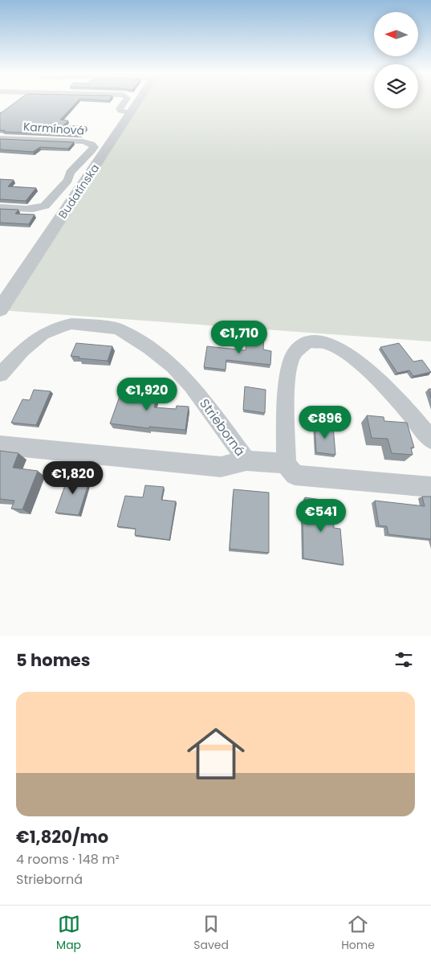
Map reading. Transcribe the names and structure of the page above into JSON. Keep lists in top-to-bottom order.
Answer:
{
  "streets": {
    "street": ["Karmínová", "Budatínska", "Strieborná"]
  },
  "north": "left",
  "page": {
    "price": [
      "€1,710",
      "€1,920",
      "€896",
      "€1,820",
      "€541"
    ],
    "heading": "5 homes",
    "list": [
      {
        "name": "€1,820/mo",
        "note": "4 rooms · 148 m² · Strieborná"
      }
    ],
    "tabs": ["Map", "Saved", "Home"]
  }
}
